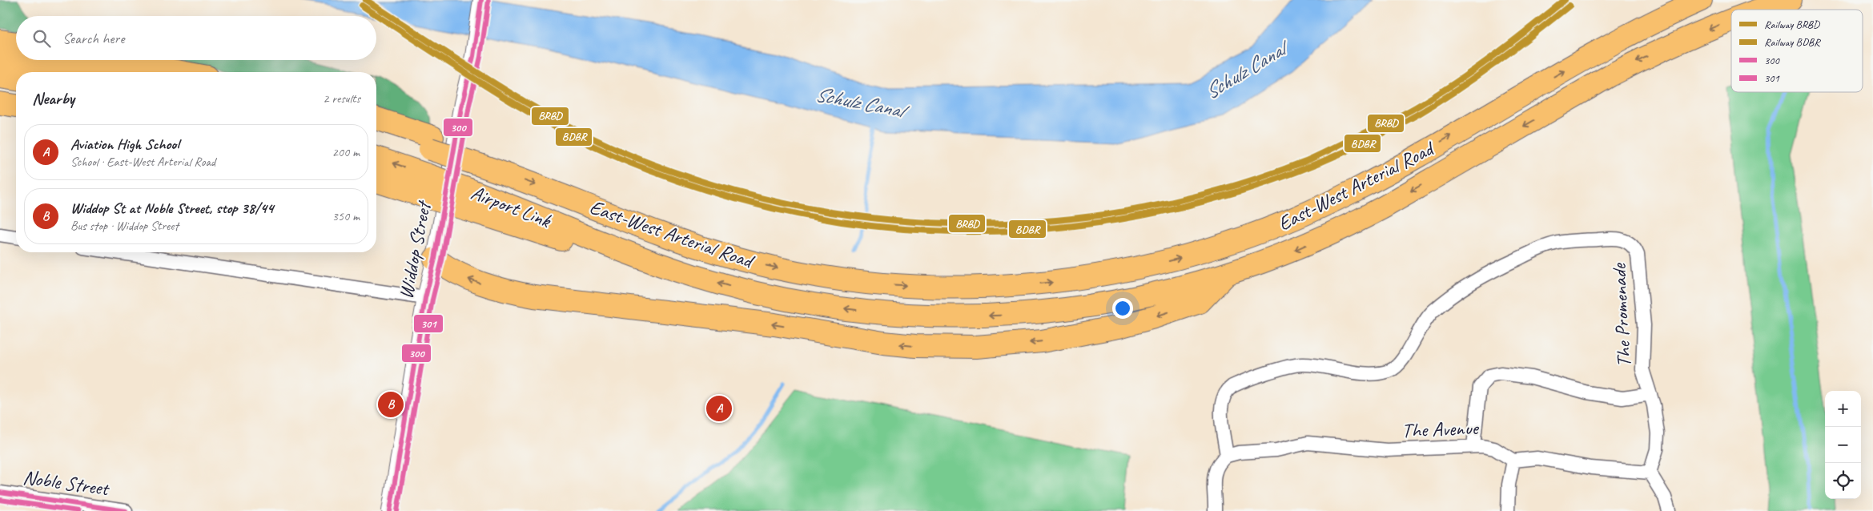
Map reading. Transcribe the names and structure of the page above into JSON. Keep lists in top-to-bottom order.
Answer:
{
  "streets": {
    "highway": ["East-West Arterial Road", "Airport Link"],
    "street": [
      "Widdop Street",
      "The Promenade",
      "The Avenue",
      "Noble Street"
    ]
  },
  "crossings": [
    ["East-West Arterial Road", "Airport Link"],
    ["The Promenade", "The Avenue"]
  ],
  "water": ["Schulz Canal"],
  "lines": [
    "rail line BRBD",
    "transit line 300",
    "transit line 301",
    "rail line BDBR"
  ],
  "legend": [
    "Railway BRBD",
    "Railway BDBR",
    "300",
    "301"
  ],
  "page": {
    "search": "Search here",
    "heading": ["Nearby", "2 results"],
    "list": [
      {
        "mark": "A",
        "name": "Aviation High School",
        "note": "School · East-West Arterial Road",
        "value": "200 m"
      },
      {
        "mark": "B",
        "name": "Widdop St at Noble Street, stop 38/44",
        "note": "Bus stop · Widdop Street",
        "value": "350 m"
      }
    ],
    "pins": ["B", "A"],
    "map_buttons": ["+", "−"]
  }
}
